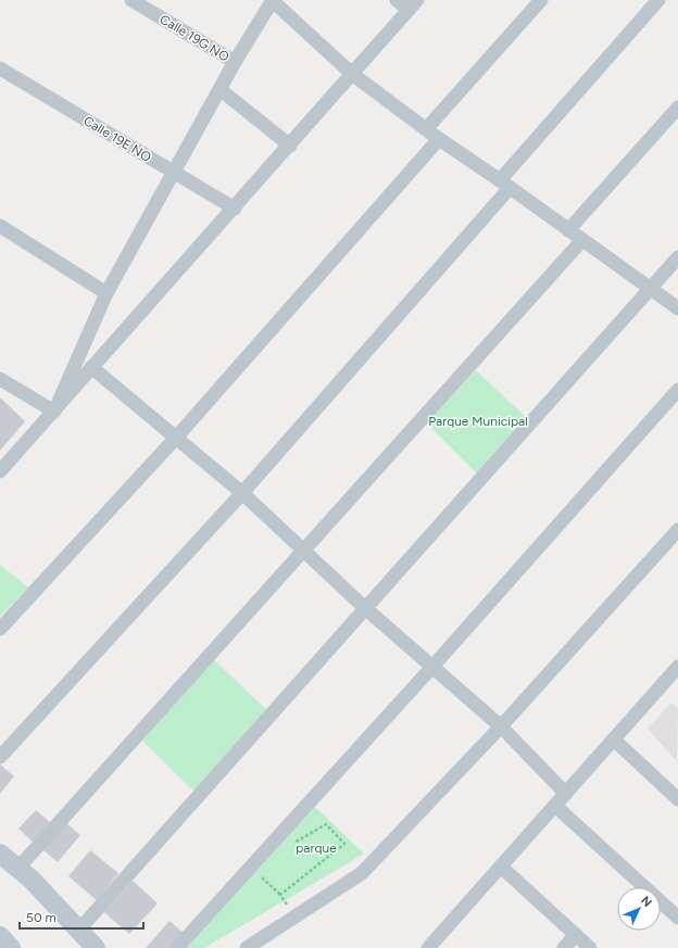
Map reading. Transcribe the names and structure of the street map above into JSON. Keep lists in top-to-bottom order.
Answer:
{
  "streets": {
    "street": ["Calle 19G NO", "Calle 19E NO"]
  },
  "parks": ["Parque Municipal", "parque"],
  "scale_bar": "50 m",
  "north": "top right"
}
